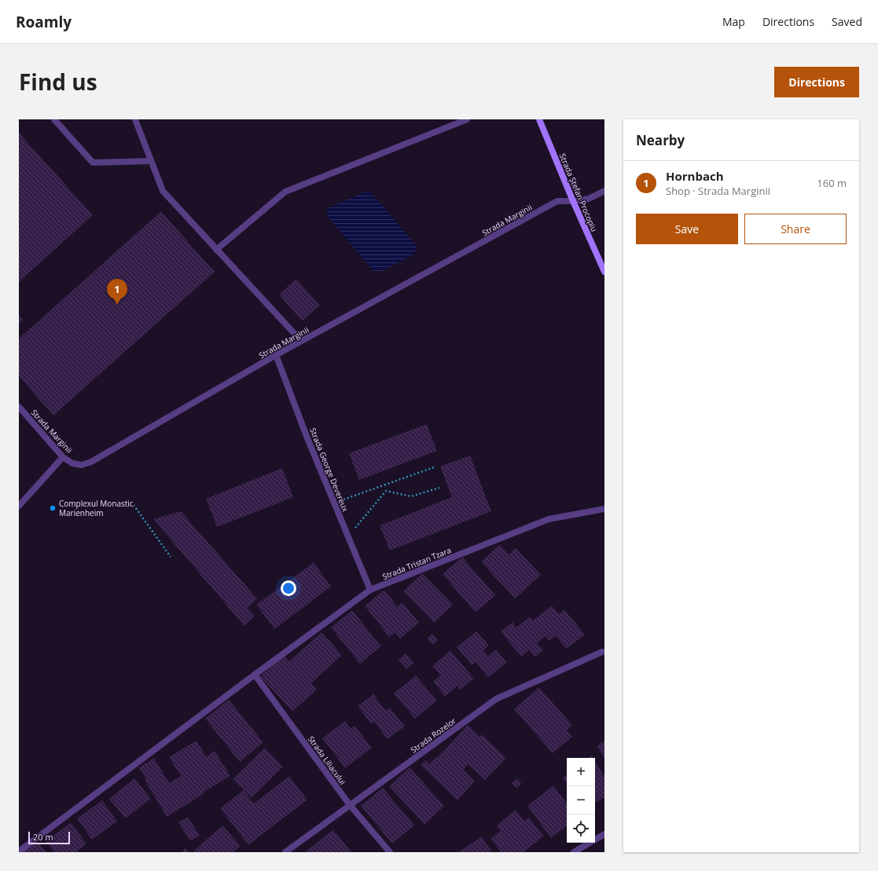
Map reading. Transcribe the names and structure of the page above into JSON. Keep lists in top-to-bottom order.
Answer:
{
  "streets": {
    "street": [
      "Strada Ștefan Procopiu",
      "Strada Marginii",
      "Strada George Devereux",
      "Strada Tristan Tzara",
      "Strada Rozelor",
      "Strada Liliacului"
    ]
  },
  "crossings": [
    ["Strada Ștefan Procopiu", "Strada Marginii"],
    ["Strada Marginii", "Strada George Devereux"],
    ["Strada George Devereux", "Strada Tristan Tzara"],
    ["Strada Tristan Tzara", "Strada Liliacului"],
    ["Strada Rozelor", "Strada Liliacului"]
  ],
  "places": ["Complexul Monastic Marienheim"],
  "scale_bar": "20 m",
  "page": {
    "header": "Roamly",
    "nav": ["Map", "Directions", "Saved"],
    "title": "Find us",
    "buttons": [
      "Directions",
      ["Save", "Share"]
    ],
    "heading": "Nearby",
    "list": [
      {
        "mark": "1",
        "name": "Hornbach",
        "note": "Shop · Strada Marginii",
        "value": "160 m"
      }
    ],
    "pins": "1",
    "map_buttons": ["+", "−"],
    "scale": "20 m"
  }
}
